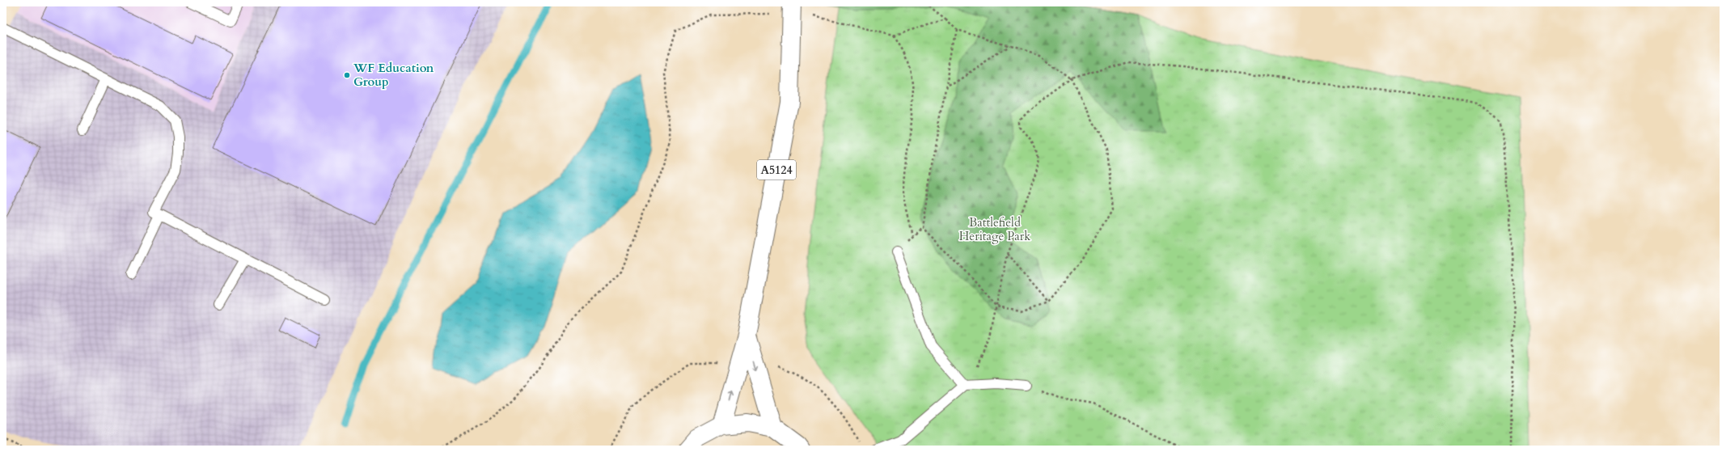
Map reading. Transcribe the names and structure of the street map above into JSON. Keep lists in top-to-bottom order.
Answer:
{
  "streets": {
    "main road": ["A5124"]
  },
  "parks": ["Battlefield Heritage Park"],
  "places": ["WF Education Group"]
}
